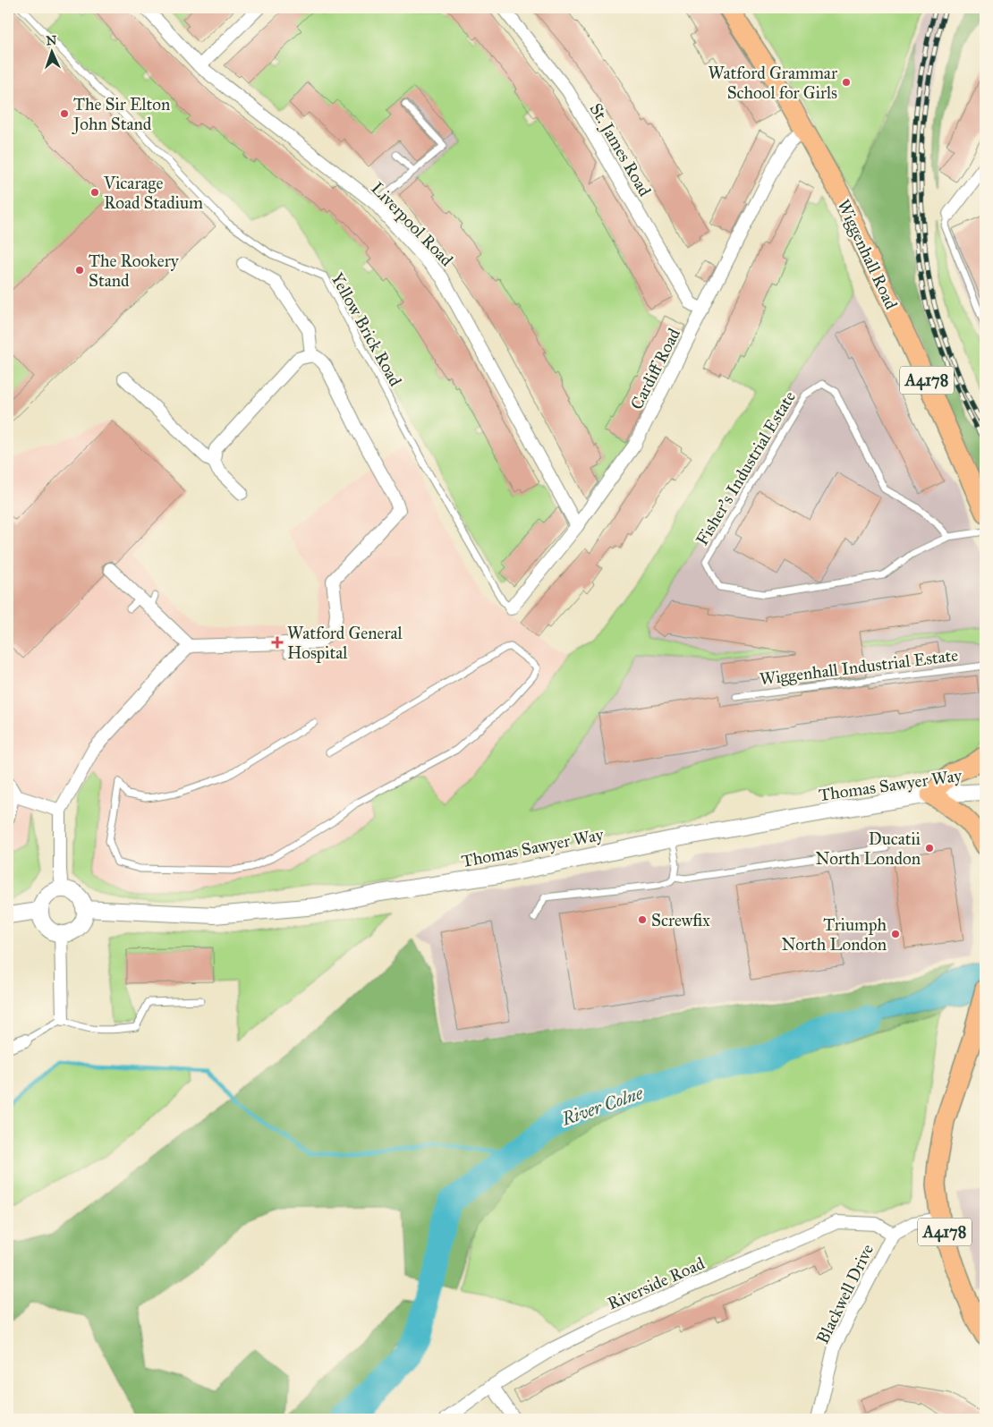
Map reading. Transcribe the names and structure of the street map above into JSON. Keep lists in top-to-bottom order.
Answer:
{
  "streets": {
    "main road": ["Wiggenhall Road", "A4178"],
    "street": [
      "St. James Road",
      "Liverpool Road",
      "Cardiff Road",
      "Thomas Sawyer Way",
      "Riverside Road",
      "Blackwell Drive"
    ],
    "lane": ["Yellow Brick Road", "Fisher's Industrial Estate", "Wiggenhall Industrial Estate"]
  },
  "crossings": [
    ["St. James Road", "Cardiff Road"],
    ["Liverpool Road", "Cardiff Road"],
    ["Wiggenhall Road", "Cardiff Road"],
    ["Yellow Brick Road", "Cardiff Road"],
    ["A4178", "Blackwell Drive"],
    ["Riverside Road", "Blackwell Drive"]
  ],
  "water": ["River Colne"],
  "places": {
    "other": [
      "Watford Grammar School for Girls",
      "The Sir Elton John Stand",
      "Vicarage Road Stadium",
      "The Rookery Stand",
      "Ducatii North London",
      "Screwfix",
      "Triumph North London"
    ],
    "health": ["Watford General Hospital"]
  },
  "north": "top"
}
